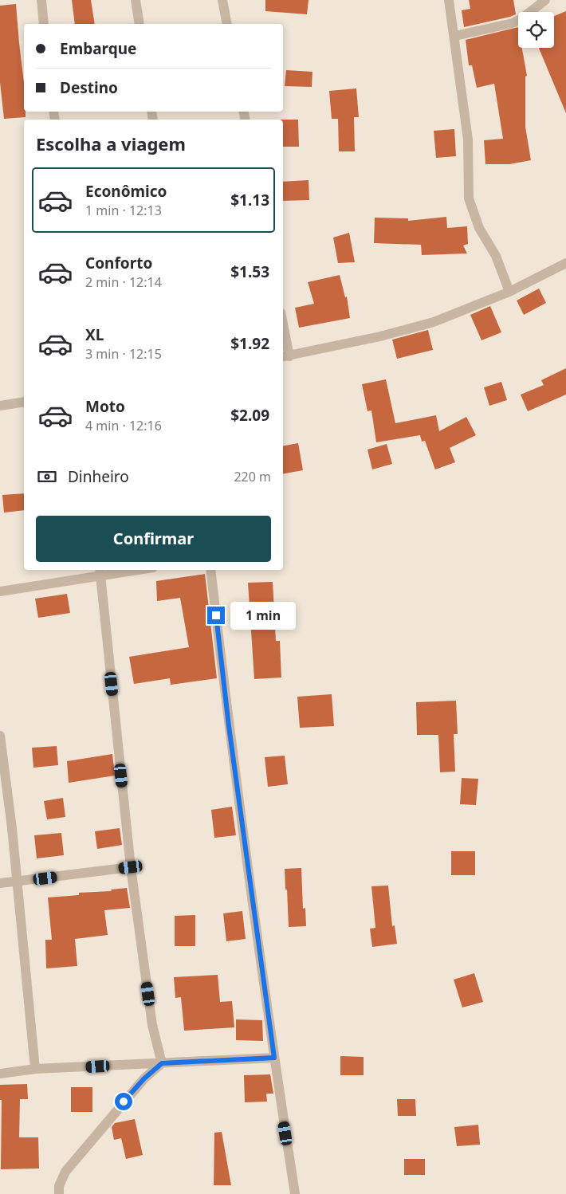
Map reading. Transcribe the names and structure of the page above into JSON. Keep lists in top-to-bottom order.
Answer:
{
  "page": {
    "banner": ["Embarque", "Destino"],
    "heading": "Escolha a viagem",
    "list": [
      {
        "name": "Econômico",
        "note": "1 min · 12:13",
        "value": "$1.13"
      },
      {
        "name": "Conforto",
        "note": "2 min · 12:14",
        "value": "$1.53"
      },
      {
        "name": "XL",
        "note": "3 min · 12:15",
        "value": "$1.92"
      },
      {
        "name": "Moto",
        "note": "4 min · 12:16",
        "value": "$2.09"
      }
    ],
    "pay": ["Dinheiro", "220 m"],
    "buttons": "Confirmar",
    "bubble": "1 min"
  }
}
